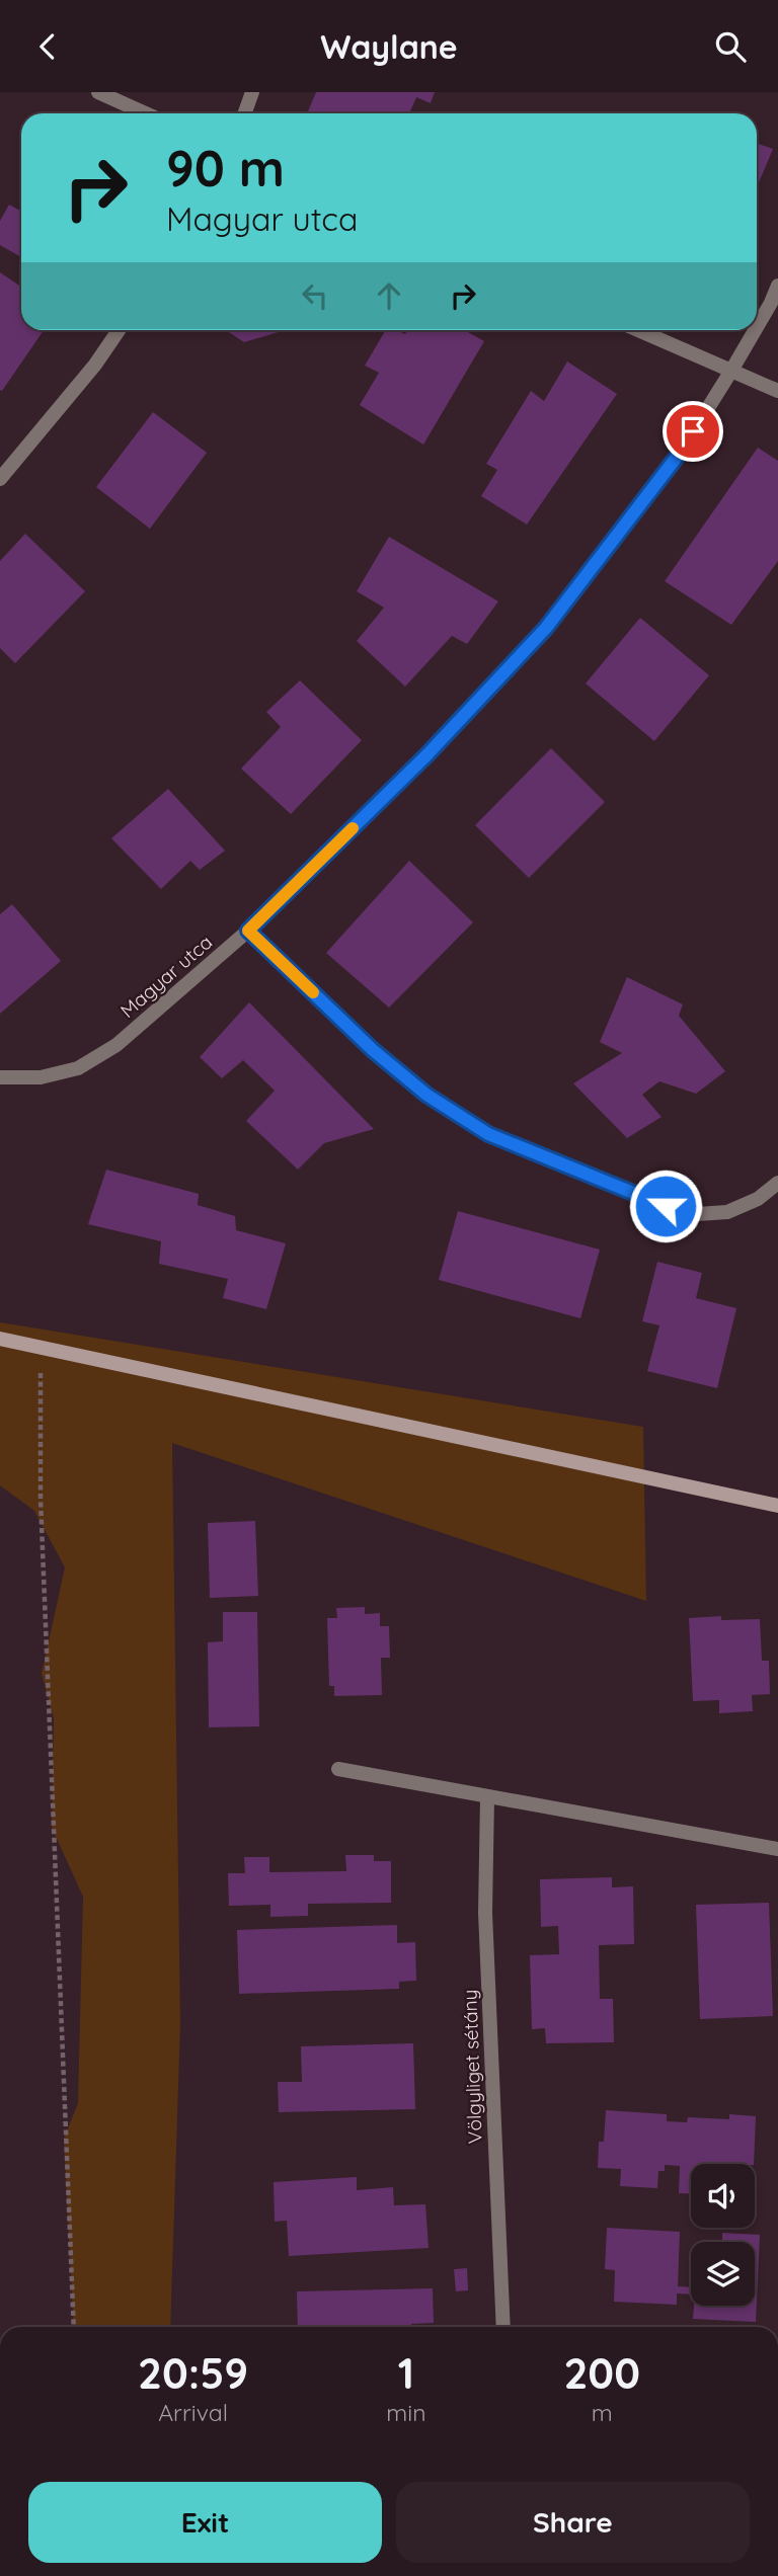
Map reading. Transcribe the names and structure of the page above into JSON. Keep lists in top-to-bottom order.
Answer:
{
  "streets": {
    "street": ["Magyar utca", "Völgyliget sétány"]
  },
  "page": {
    "header": "Waylane",
    "turn": ["90 m", "Magyar utca"],
    "eta": [
      "20:59",
      "Arrival",
      "1",
      "min",
      "200",
      "m"
    ],
    "buttons": ["Exit", "Share"]
  }
}
